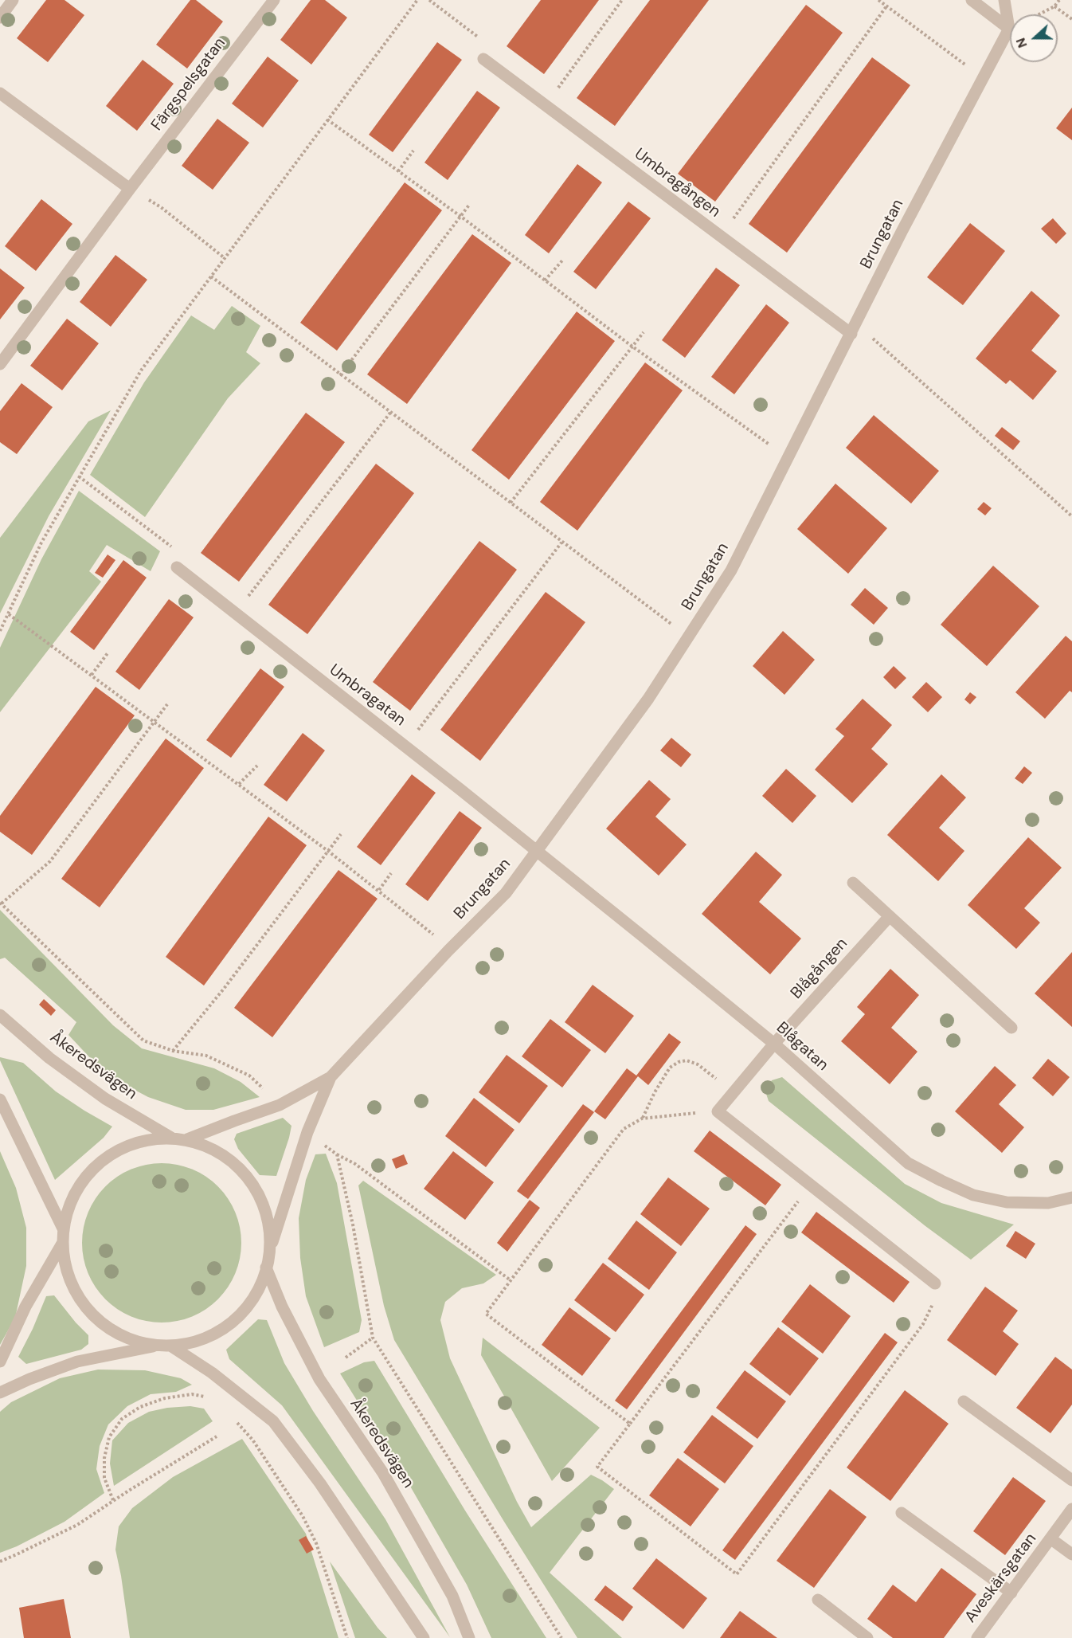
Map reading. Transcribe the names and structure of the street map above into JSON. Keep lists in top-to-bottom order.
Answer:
{
  "streets": {
    "street": [
      "Färgspelsgatan",
      "Umbragången",
      "Brungatan",
      "Umbragatan",
      "Blågången",
      "Blågatan",
      "Åkeredsvägen",
      "Aveskärsgatan"
    ]
  },
  "crossings": [
    ["Umbragången", "Brungatan"],
    ["Brungatan", "Umbragatan"],
    ["Brungatan", "Blågatan"],
    ["Brungatan", "Åkeredsvägen"],
    ["Umbragatan", "Blågatan"],
    ["Blågången", "Blågatan"]
  ],
  "north": "left"
}
